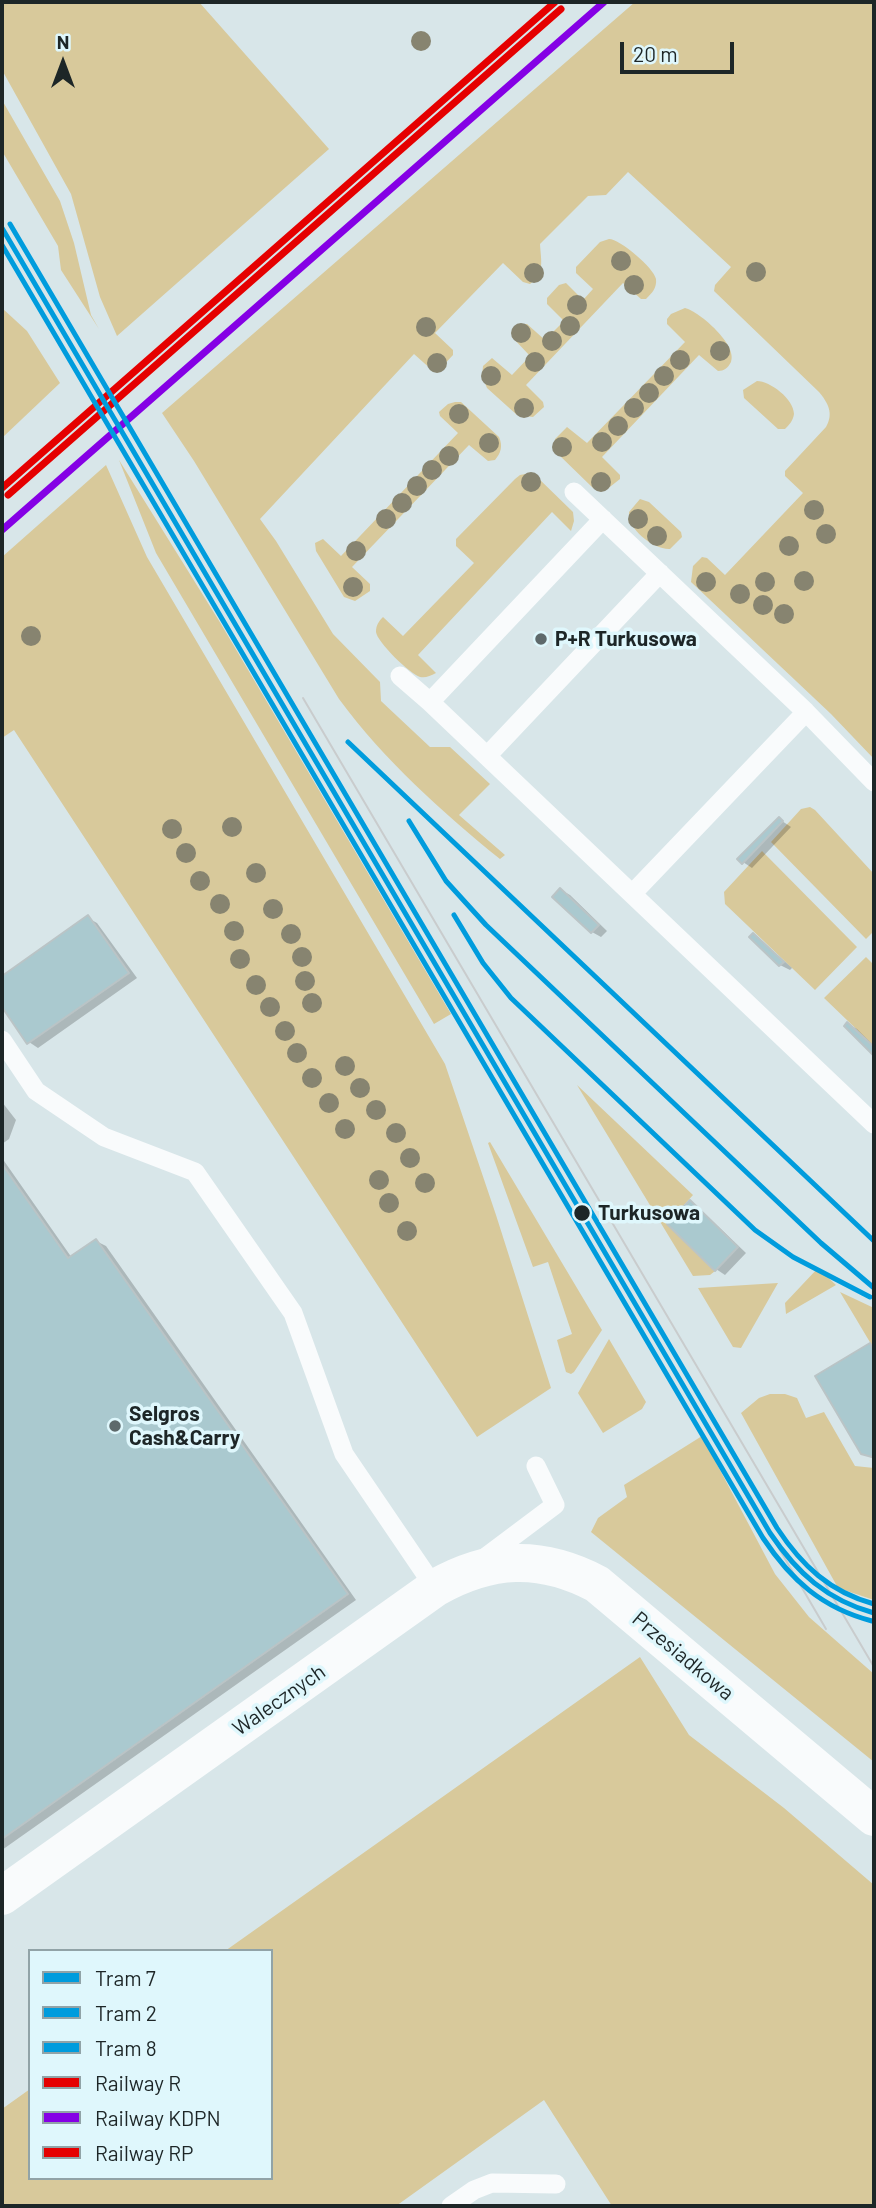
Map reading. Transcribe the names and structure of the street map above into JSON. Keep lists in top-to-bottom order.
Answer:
{
  "streets": {
    "street": ["Przesiadkowa", "Walecznych"]
  },
  "crossings": [
    ["Przesiadkowa", "Walecznych"]
  ],
  "places": ["P+R Turkusowa", "Turkusowa", "Selgros Cash&Carry"],
  "lines": [
    "rail line R",
    "rail line KDPN",
    "rail line RP",
    "tram line 8",
    "tram line 7",
    "tram line 2"
  ],
  "legend": [
    "Tram 7",
    "Tram 2",
    "Tram 8",
    "Railway R",
    "Railway KDPN",
    "Railway RP"
  ],
  "scale_bar": "20 m",
  "north": "top"
}
